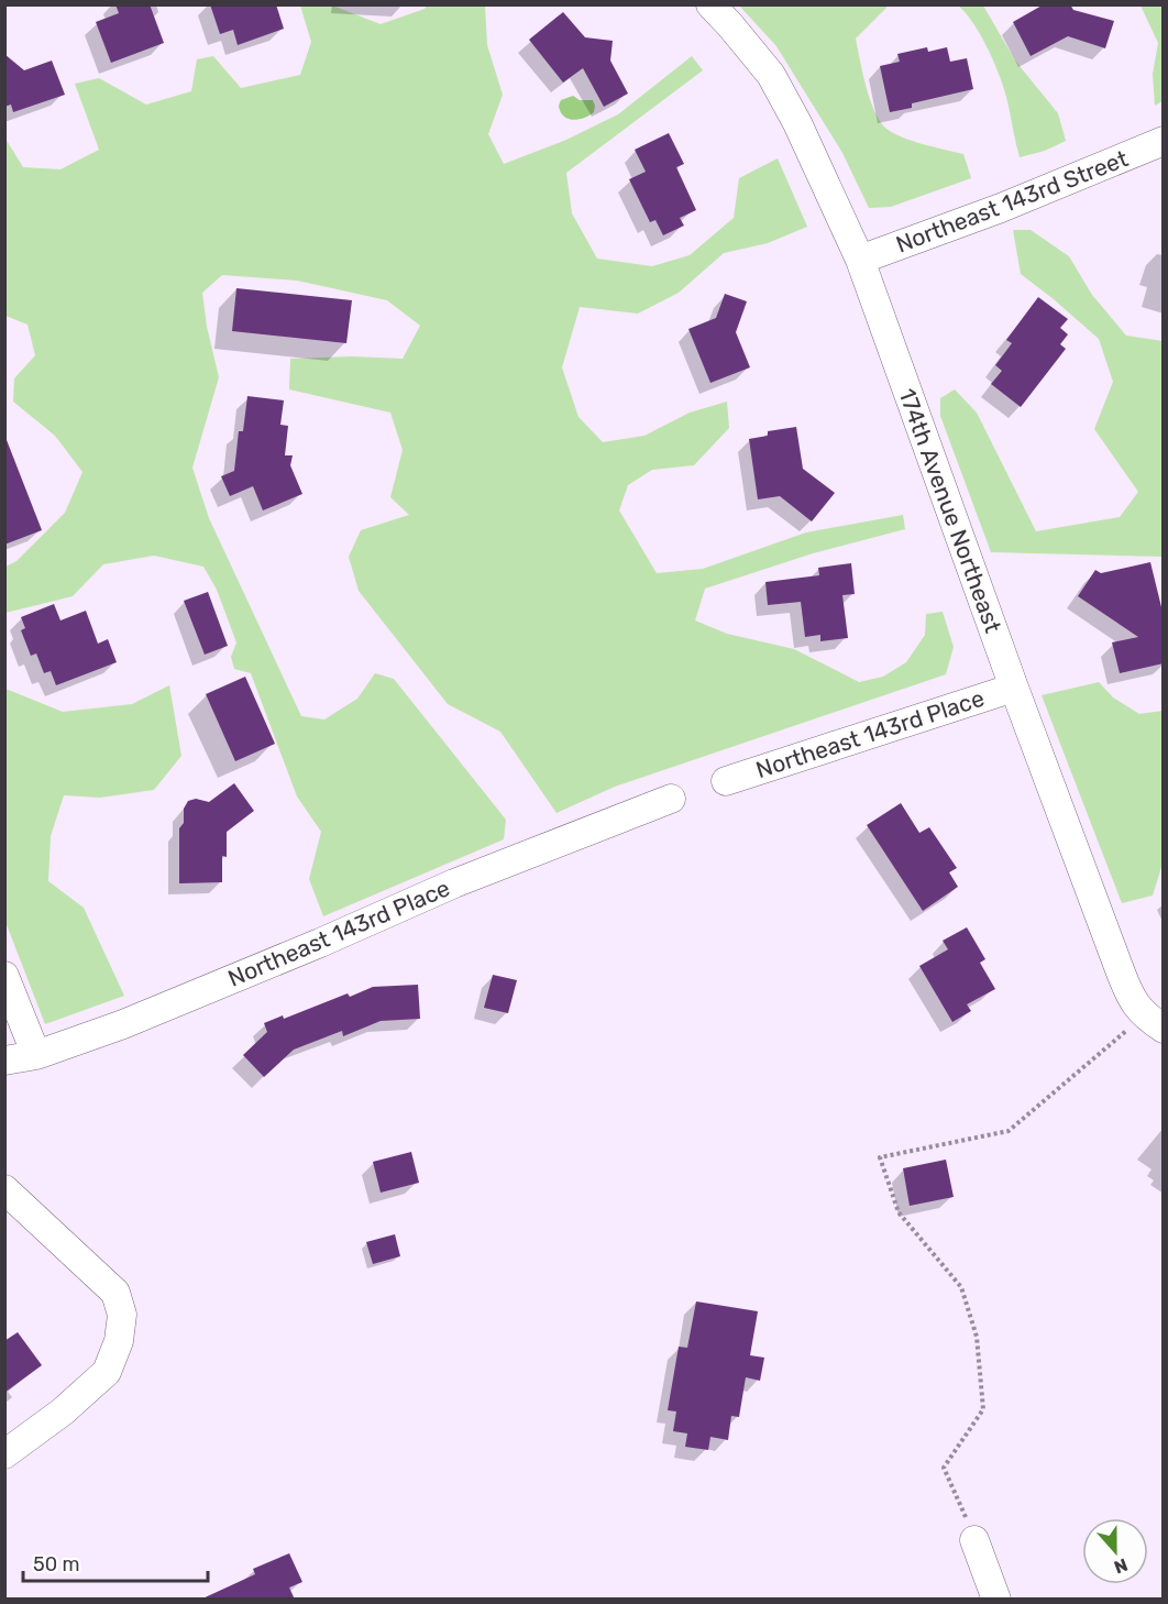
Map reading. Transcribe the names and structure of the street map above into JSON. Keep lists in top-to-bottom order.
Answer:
{
  "streets": {
    "street": ["Northeast 143rd Street", "174th Avenue Northeast", "Northeast 143rd Place"]
  },
  "crossings": [
    ["Northeast 143rd Street", "174th Avenue Northeast"],
    ["174th Avenue Northeast", "Northeast 143rd Place"]
  ],
  "scale_bar": "50 m",
  "north": "bottom"
}
